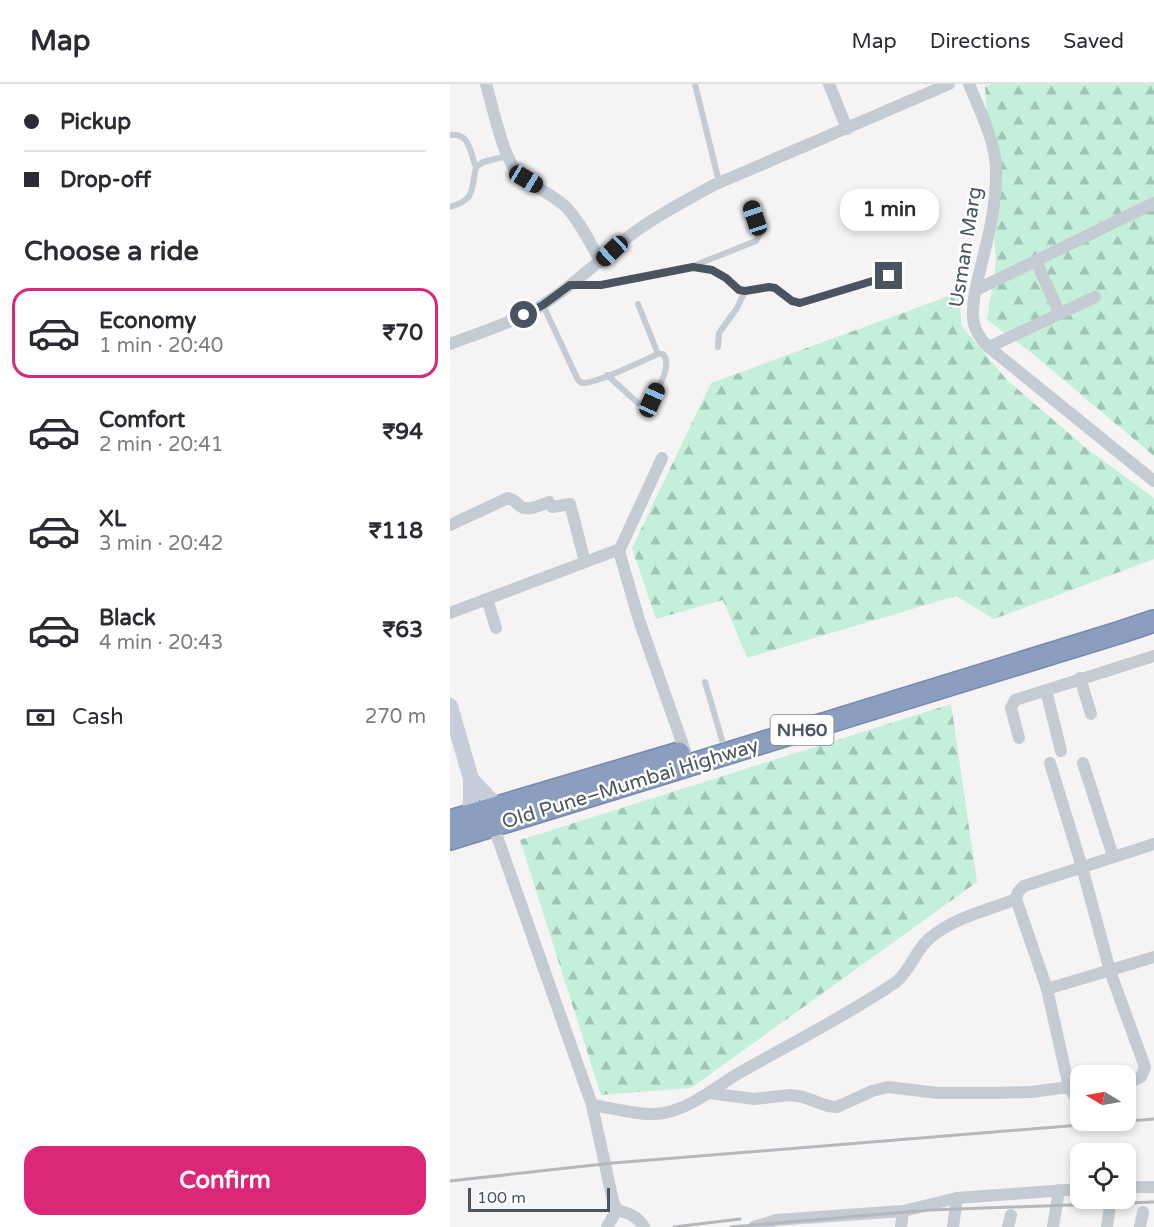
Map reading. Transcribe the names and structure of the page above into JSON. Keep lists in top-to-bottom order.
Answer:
{
  "streets": {
    "highway": ["NH60", "Old Pune–Mumbai Highway"],
    "street": ["Usman Marg"]
  },
  "scale_bar": "100 m",
  "north": "left",
  "page": {
    "header": "Map",
    "nav": ["Map", "Directions", "Saved"],
    "banner": ["Pickup", "Drop-off"],
    "bubble": "1 min",
    "heading": "Choose a ride",
    "list": [
      {
        "name": "Economy",
        "note": "1 min · 20:40",
        "value": "₹70"
      },
      {
        "name": "Comfort",
        "note": "2 min · 20:41",
        "value": "₹94"
      },
      {
        "name": "XL",
        "note": "3 min · 20:42",
        "value": "₹118"
      },
      {
        "name": "Black",
        "note": "4 min · 20:43",
        "value": "₹63"
      }
    ],
    "pay": ["Cash", "270 m"],
    "buttons": "Confirm",
    "scale": "100 m"
  }
}
